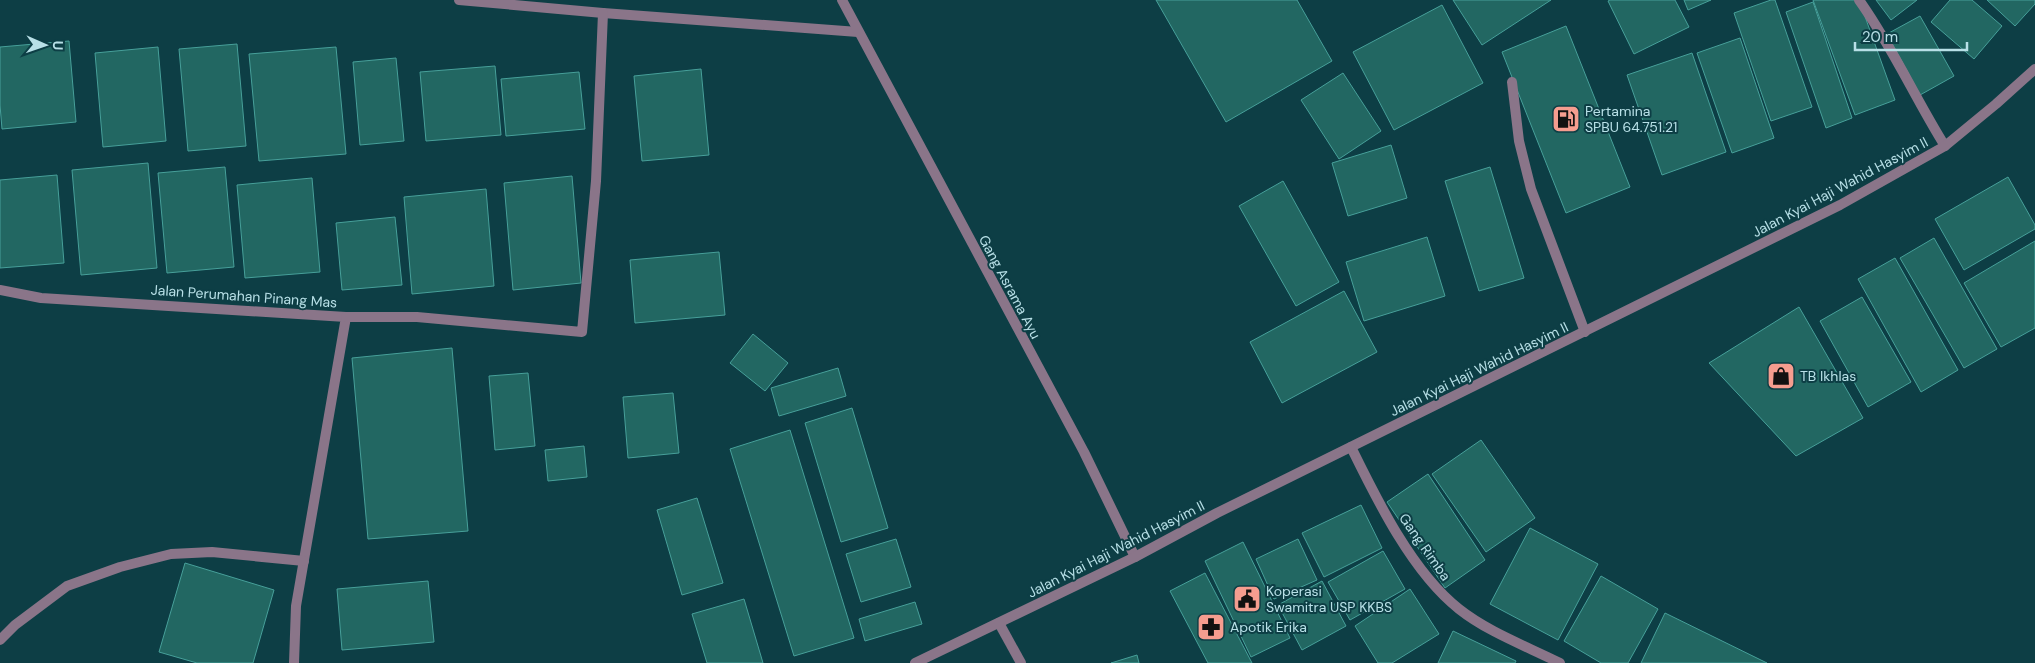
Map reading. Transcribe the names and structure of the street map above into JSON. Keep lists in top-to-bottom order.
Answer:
{
  "streets": {
    "street": [
      "Jalan Kyai Haji Wahid Hasyim II",
      "Gang Asrama Ayu",
      "Jalan Perumahan Pinang Mas",
      "Gang Rimba"
    ]
  },
  "crossings": [
    ["Jalan Kyai Haji Wahid Hasyim II", "Gang Asrama Ayu"],
    ["Jalan Kyai Haji Wahid Hasyim II", "Gang Rimba"]
  ],
  "places": {
    "fuel station": ["Pertamina SPBU 64.751.21"],
    "shop": ["TB Ikhlas"],
    "public building": ["Koperasi Swamitra USP KKBS"],
    "pharmacy": ["Apotik Erika"]
  },
  "scale_bar": "20 m",
  "north": "right"
}
